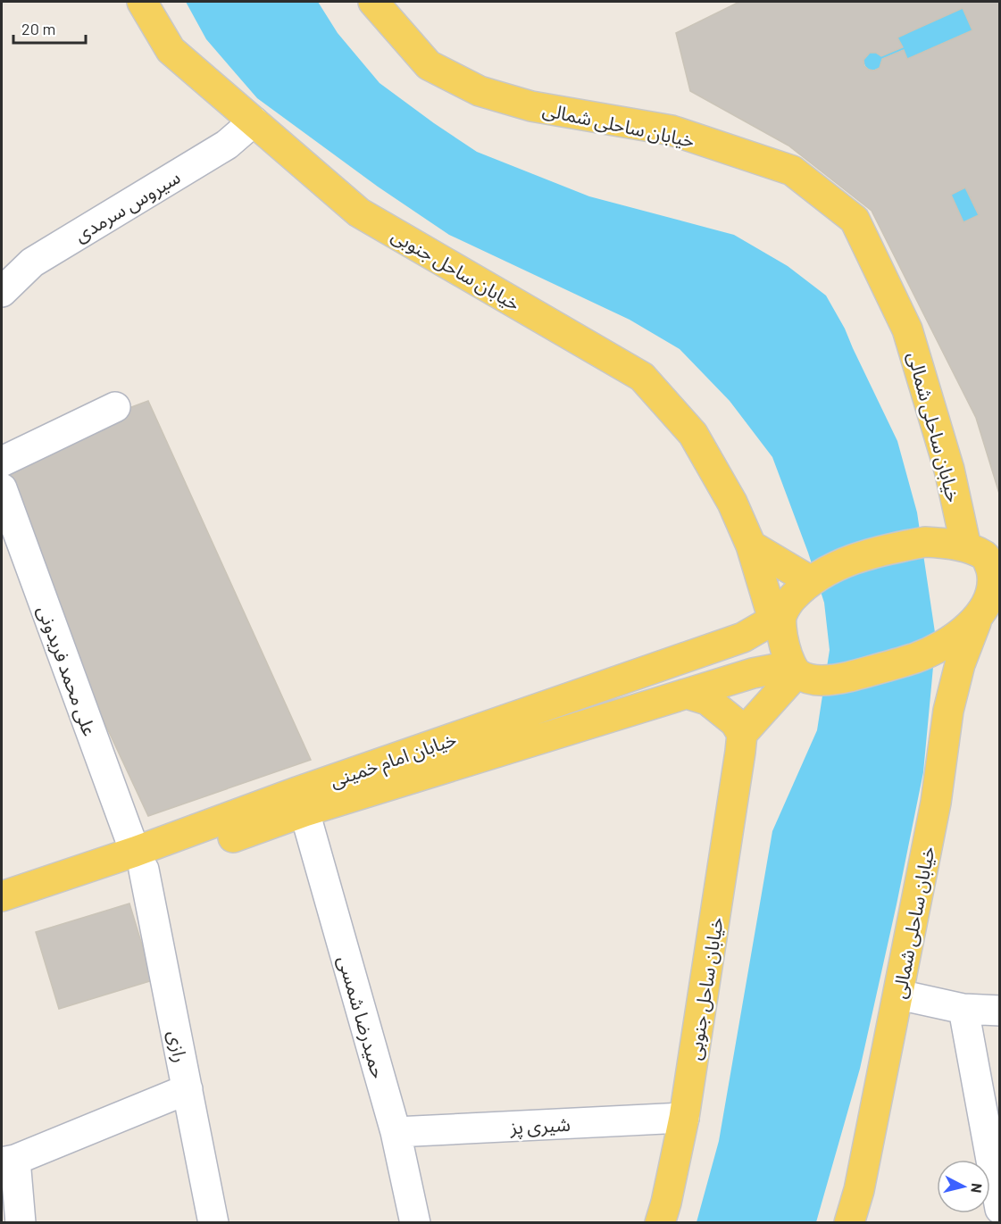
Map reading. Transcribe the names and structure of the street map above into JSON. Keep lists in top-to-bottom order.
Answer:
{
  "streets": {
    "main road": ["خیابان ساحلی شمالی", "خیابان ساحل جنوبی", "خیابان امام خمینی"],
    "street": [
      "سیروس سرمدی",
      "علی محمد فریدونی",
      "حمیدرضا شمسی",
      "رازی",
      "شیری پز"
    ]
  },
  "crossings": [
    ["خیابان ساحلی شمالی", "خیابان امام خمینی"],
    ["سیروس سرمدی", "خیابان ساحل جنوبی"],
    ["خیابان ساحل جنوبی", "خیابان امام خمینی"],
    ["خیابان ساحل جنوبی", "شیری پز"],
    ["علی محمد فریدونی", "خیابان امام خمینی"],
    ["علی محمد فریدونی", "رازی"],
    ["خیابان امام خمینی", "حمیدرضا شمسی"],
    ["خیابان امام خمینی", "رازی"],
    ["حمیدرضا شمسی", "شیری پز"]
  ],
  "scale_bar": "20 m",
  "north": "right"
}
